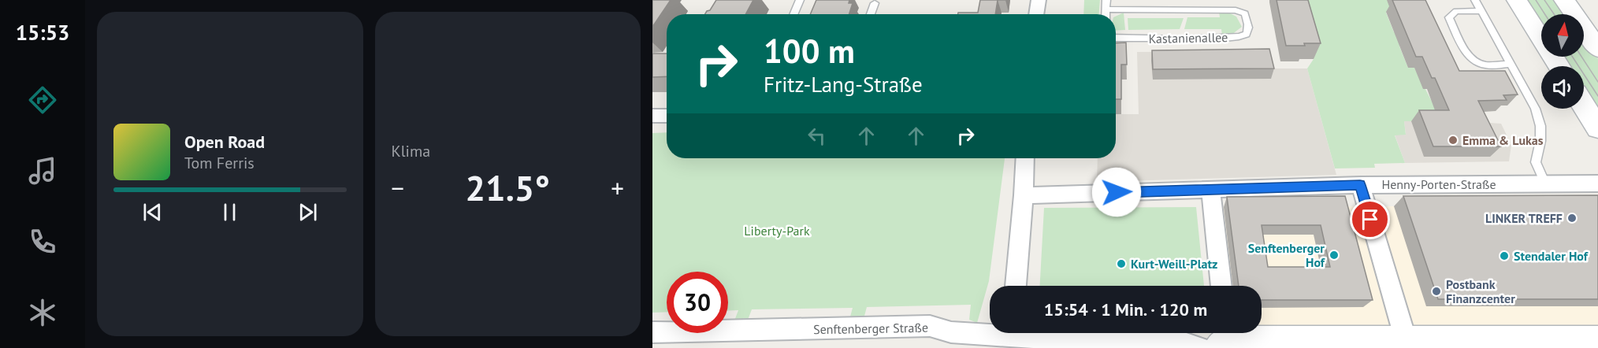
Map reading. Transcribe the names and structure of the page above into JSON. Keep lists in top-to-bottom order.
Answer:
{
  "streets": {
    "street": ["Henny-Porten-Straße", "Senftenberger Straße"],
    "lane": ["Kastanienallee"]
  },
  "parks": ["Liberty-Park"],
  "places": [
    "Emma & Lukas",
    "LINKER TREFF",
    "Senftenberger Hof",
    "Stendaler Hof",
    "Kurt-Weill-Platz",
    "Postbank Finanzcenter"
  ],
  "north": "top",
  "page": {
    "tabs": "15:53",
    "tile": "Klima",
    "turn": ["100 m", "Fritz-Lang-Straße"],
    "song": ["Open Road", "Tom Ferris"],
    "heat": ["−", "21.5°", "+"],
    "limit": "30",
    "trip": "15:54 · 1 Min. · 120 m"
  }
}
